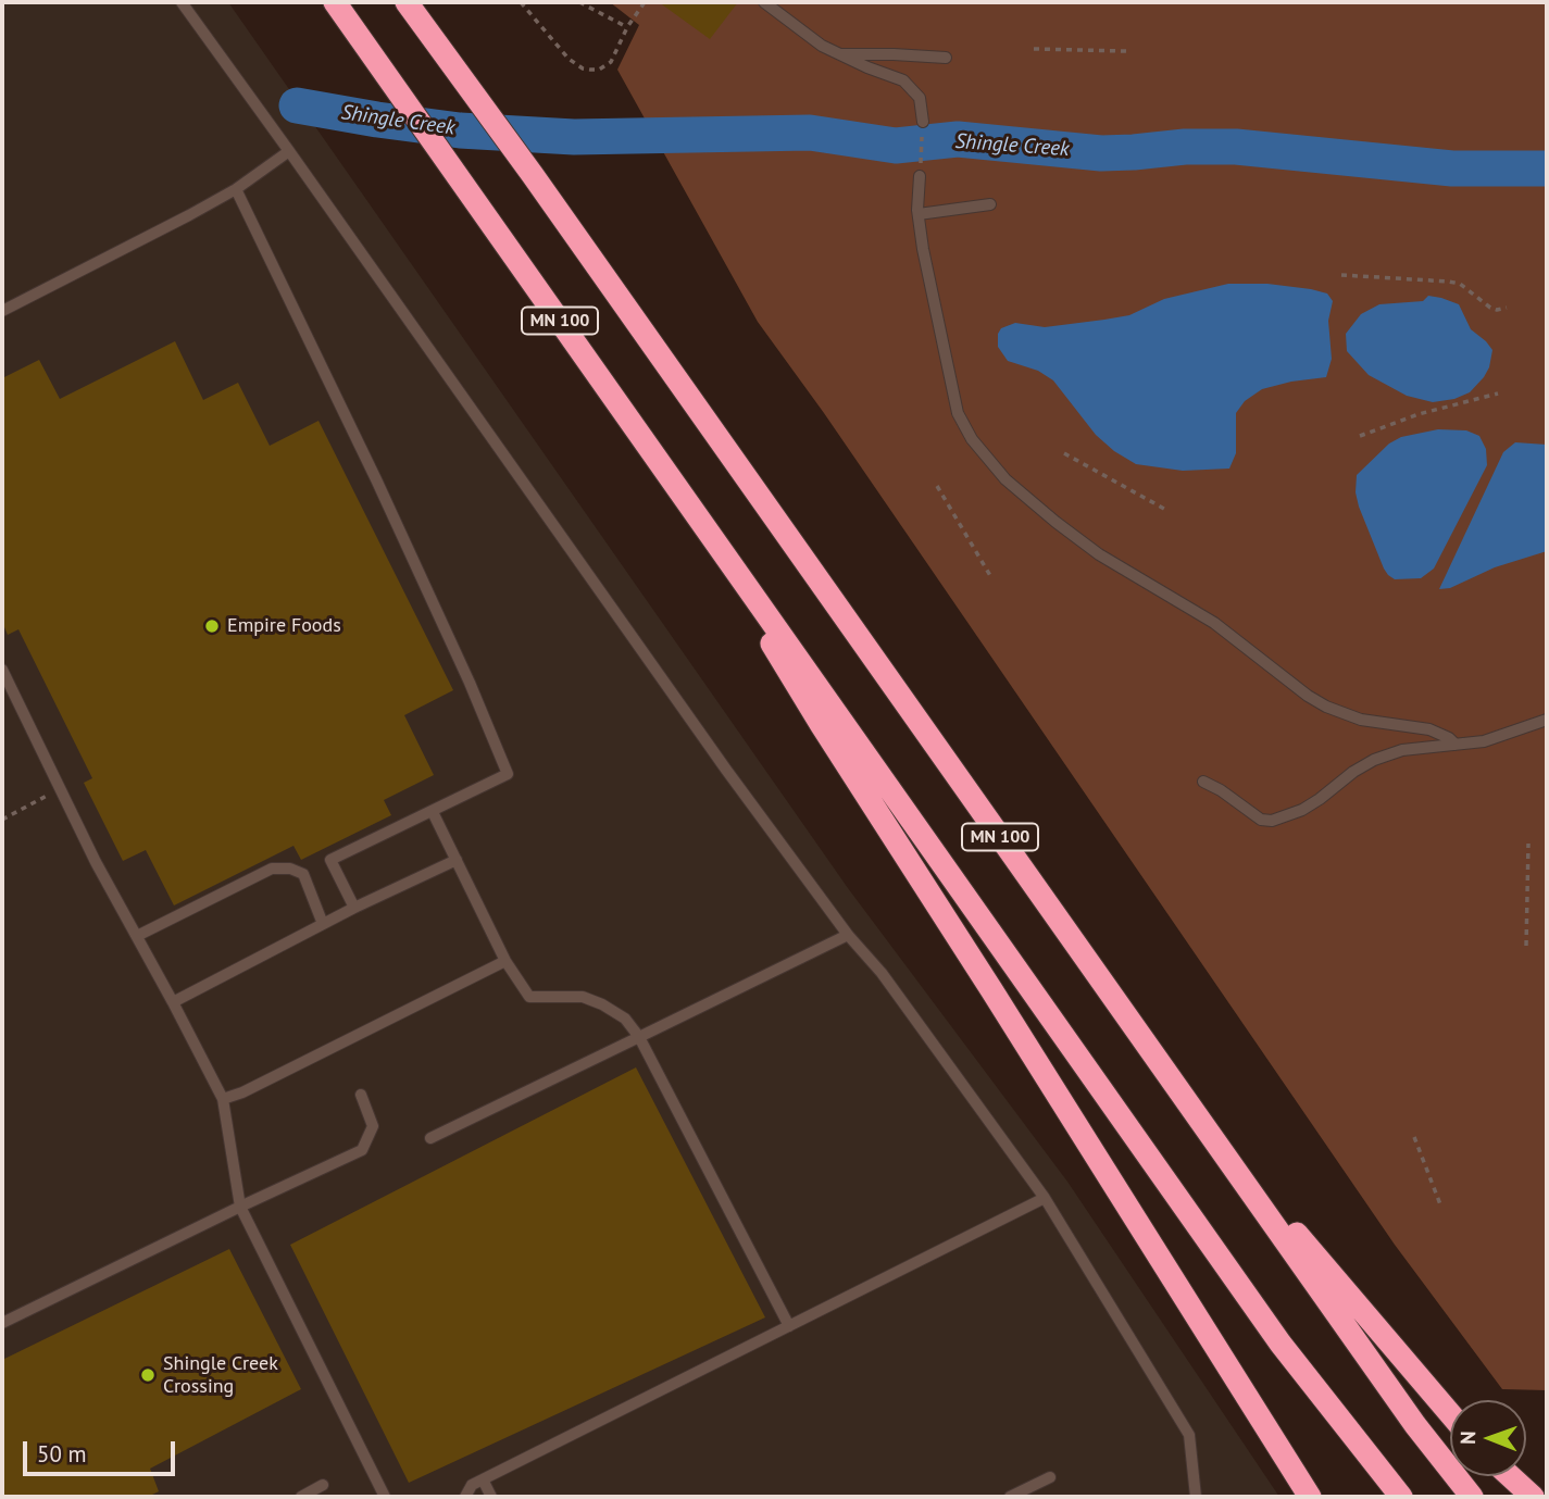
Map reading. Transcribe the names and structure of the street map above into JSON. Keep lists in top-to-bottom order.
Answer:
{
  "streets": {
    "highway": ["MN 100"]
  },
  "water": ["Shingle Creek"],
  "places": ["Empire Foods", "Shingle Creek Crossing"],
  "scale_bar": "50 m",
  "north": "left"
}
